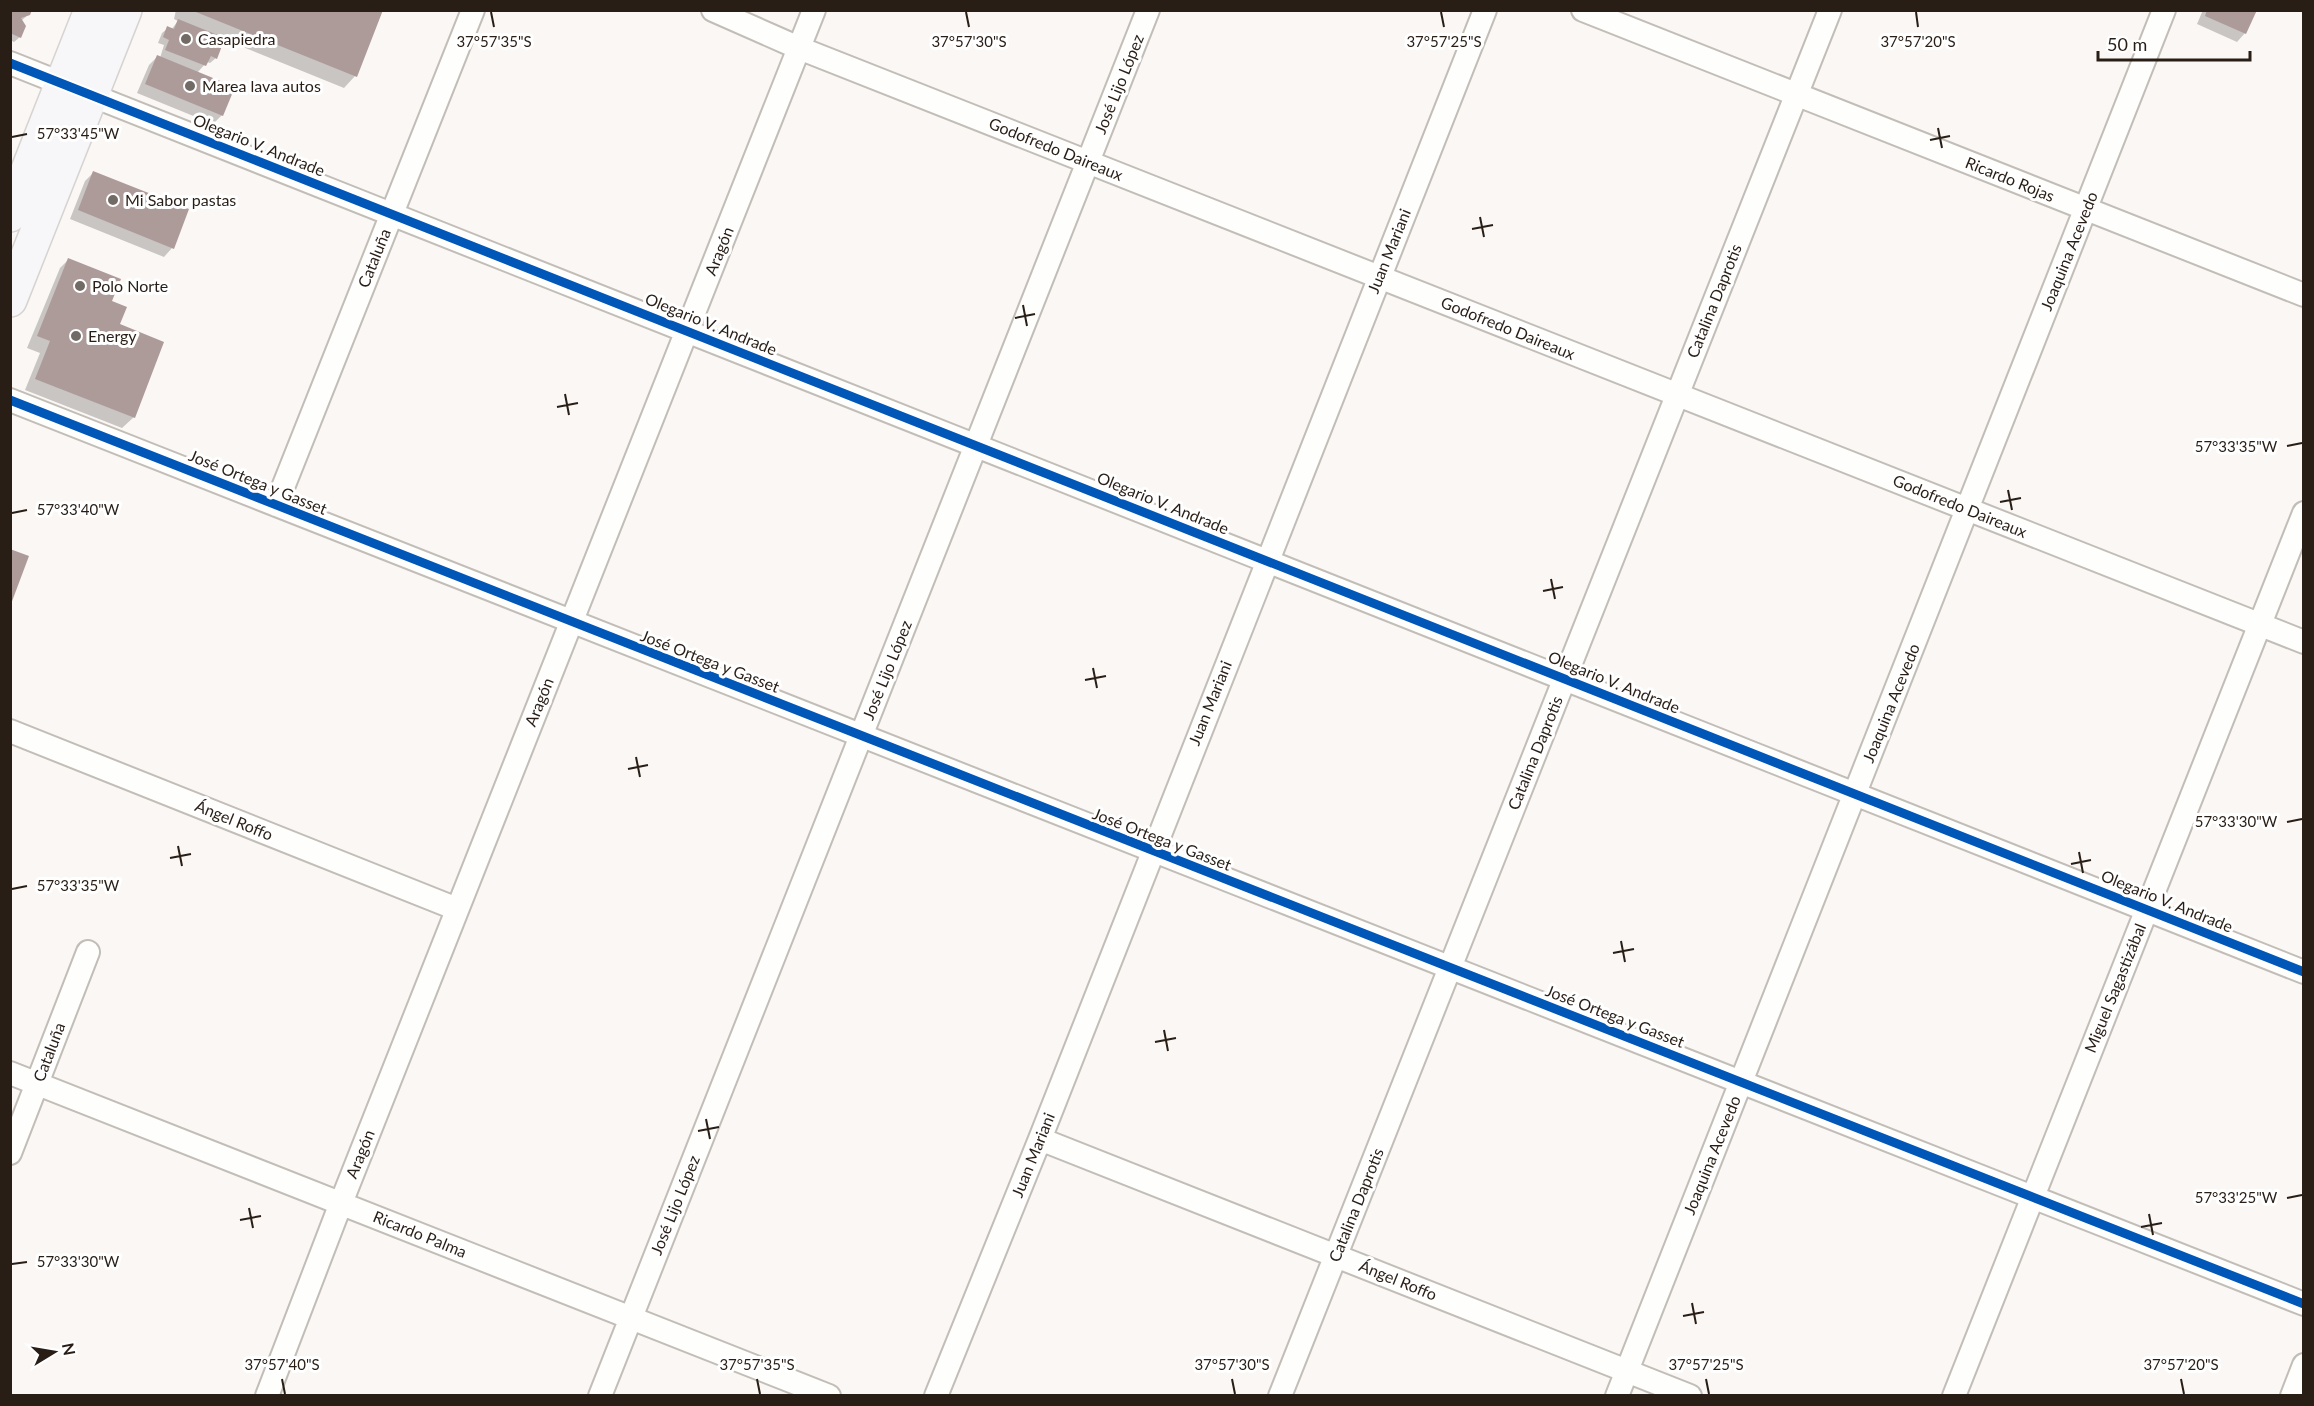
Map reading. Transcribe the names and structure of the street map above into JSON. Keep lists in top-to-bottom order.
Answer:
{
  "streets": {
    "street": [
      "José Lijo López",
      "Olegario V. Andrade",
      "Godofredo Daireaux",
      "Ricardo Rojas",
      "Aragón",
      "Juan Mariani",
      "Joaquina Acevedo",
      "Cataluña",
      "Catalina Daprotis",
      "José Ortega y Gasset",
      "Ángel Roffo",
      "Miguel Sagastizábal",
      "Ricardo Palma"
    ]
  },
  "crossings": [
    ["José Lijo López", "Olegario V. Andrade"],
    ["José Lijo López", "Godofredo Daireaux"],
    ["José Lijo López", "José Ortega y Gasset"],
    ["José Lijo López", "Ricardo Palma"],
    ["Olegario V. Andrade", "Aragón"],
    ["Olegario V. Andrade", "Juan Mariani"],
    ["Olegario V. Andrade", "Joaquina Acevedo"],
    ["Olegario V. Andrade", "Cataluña"],
    ["Olegario V. Andrade", "Catalina Daprotis"],
    ["Olegario V. Andrade", "Miguel Sagastizábal"],
    ["Godofredo Daireaux", "Aragón"],
    ["Godofredo Daireaux", "Juan Mariani"],
    ["Godofredo Daireaux", "Joaquina Acevedo"],
    ["Godofredo Daireaux", "Catalina Daprotis"],
    ["Godofredo Daireaux", "Miguel Sagastizábal"],
    ["Ricardo Rojas", "Joaquina Acevedo"],
    ["Ricardo Rojas", "Catalina Daprotis"],
    ["Aragón", "José Ortega y Gasset"],
    ["Aragón", "Ángel Roffo"],
    ["Aragón", "Ricardo Palma"],
    ["Juan Mariani", "José Ortega y Gasset"],
    ["Juan Mariani", "Ángel Roffo"],
    ["Joaquina Acevedo", "José Ortega y Gasset"],
    ["Joaquina Acevedo", "Ángel Roffo"],
    ["Cataluña", "José Ortega y Gasset"],
    ["Cataluña", "Ricardo Palma"],
    ["Catalina Daprotis", "José Ortega y Gasset"],
    ["Catalina Daprotis", "Ángel Roffo"],
    ["José Ortega y Gasset", "Miguel Sagastizábal"]
  ],
  "places": [
    "Casapiedra",
    "Marea lava autos",
    "Mi Sabor pastas",
    "Polo Norte",
    "Energy"
  ],
  "scale_bar": "50 m",
  "north": "right",
  "coordinates": [
    "37°57'35\"S",
    "37°57'30\"S",
    "37°57'25\"S",
    "37°57'20\"S",
    "57°33'45\"W",
    "57°33'35\"W",
    "57°33'40\"W",
    "57°33'30\"W",
    "57°33'25\"W",
    "37°57'40\"S"
  ]
}
